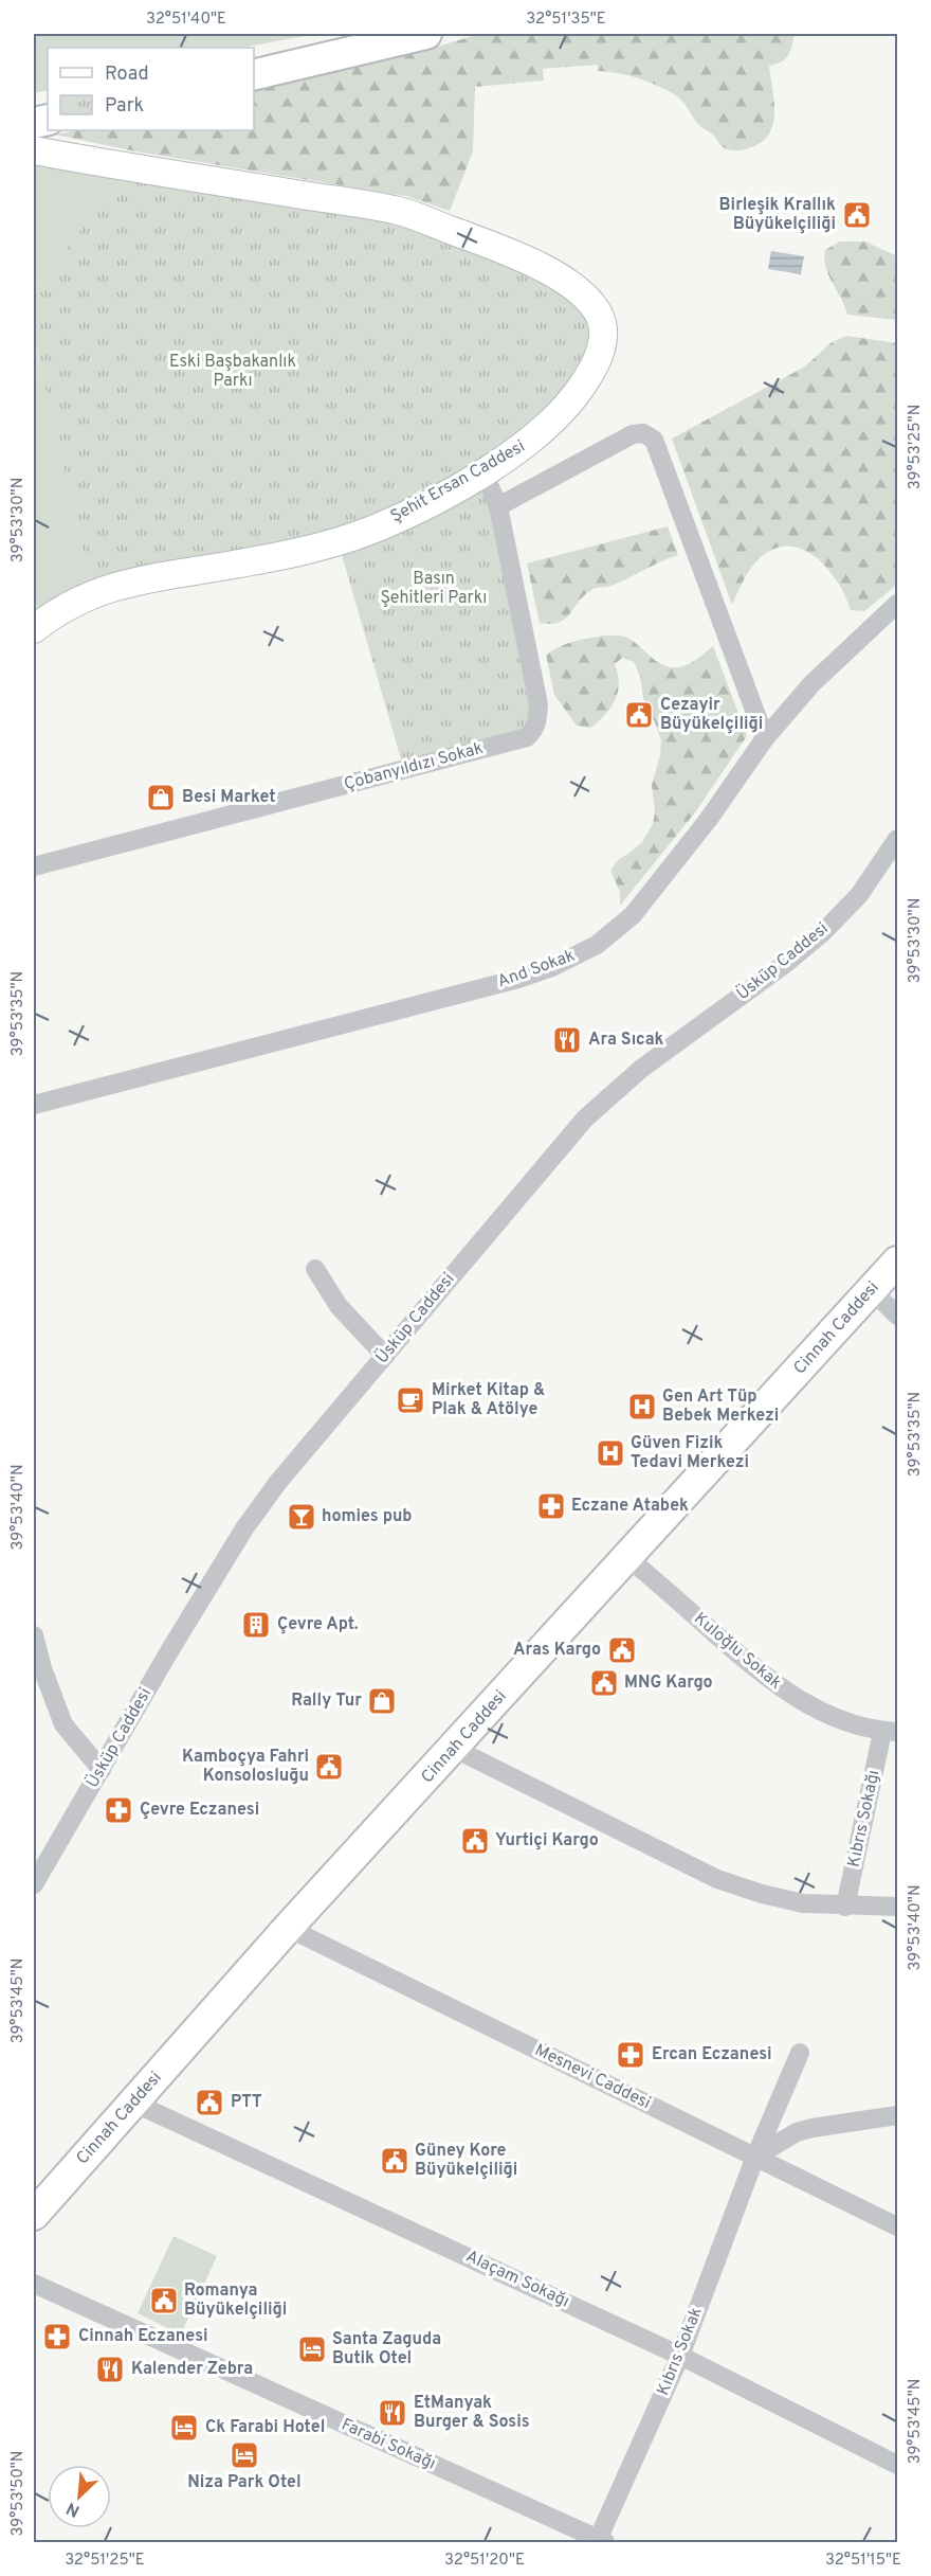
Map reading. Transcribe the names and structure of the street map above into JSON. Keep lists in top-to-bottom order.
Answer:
{
  "streets": {
    "main road": ["Şehit Ersan Caddesi", "Cinnah Caddesi"],
    "street": [
      "Çobanyıldızı Sokak",
      "Üsküp Caddesi",
      "And Sokak",
      "Kuloğlu Sokak",
      "Kıbrıs Sokağı",
      "Mesnevi Caddesi",
      "Alaçam Sokağı",
      "Kıbrıs Sokak",
      "Farabi Sokağı"
    ]
  },
  "crossings": [
    ["Şehit Ersan Caddesi", "Çobanyıldızı Sokak"],
    ["Cinnah Caddesi", "Kuloğlu Sokak"],
    ["Cinnah Caddesi", "Mesnevi Caddesi"],
    ["Cinnah Caddesi", "Alaçam Sokağı"],
    ["Kuloğlu Sokak", "Kıbrıs Sokağı"],
    ["Mesnevi Caddesi", "Kıbrıs Sokak"],
    ["Alaçam Sokağı", "Kıbrıs Sokak"],
    ["Kıbrıs Sokak", "Farabi Sokağı"]
  ],
  "parks": ["Eski Başbakanlık Parkı", "Basın Şehitleri Parkı"],
  "places": {
    "public building": [
      "Birleşik Krallık Büyükelçiliği",
      "Cezayir Büyükelçiliği",
      "Aras Kargo",
      "MNG Kargo",
      "Kamboçya Fahri Konsolosluğu",
      "Yurtiçi Kargo",
      "PTT",
      "Güney Kore Büyükelçiliği",
      "Romanya Büyükelçiliği"
    ],
    "shop": ["Besi Market", "Rally Tur"],
    "restaurant": ["Ara Sıcak", "Kalender Zebra", "EtManyak Burger & Sosis"],
    "cafe": ["Mirket Kitap & Plak & Atölye"],
    "hospital": ["Gen Art Tüp Bebek Merkezi", "Güven Fizik Tedavi Merkezi"],
    "pharmacy": [
      "Eczane Atabek",
      "Çevre Eczanesi",
      "Ercan Eczanesi",
      "Cinnah Eczanesi"
    ],
    "bar": ["homies pub"],
    "building": ["Çevre Apt."],
    "hotel": ["Santa Zaguda Butik Otel", "Ck Farabi Hotel", "Niza Park Otel"]
  },
  "legend": ["Road", "Park"],
  "north": "bottom left",
  "coordinates": [
    "32°51'40\"E",
    "32°51'35\"E",
    "39°53'25\"N",
    "39°53'30\"N",
    "39°53'35\"N",
    "39°53'40\"N",
    "39°53'45\"N",
    "39°53'50\"N",
    "32°51'25\"E",
    "32°51'20\"E",
    "32°51'15\"E"
  ]
}
